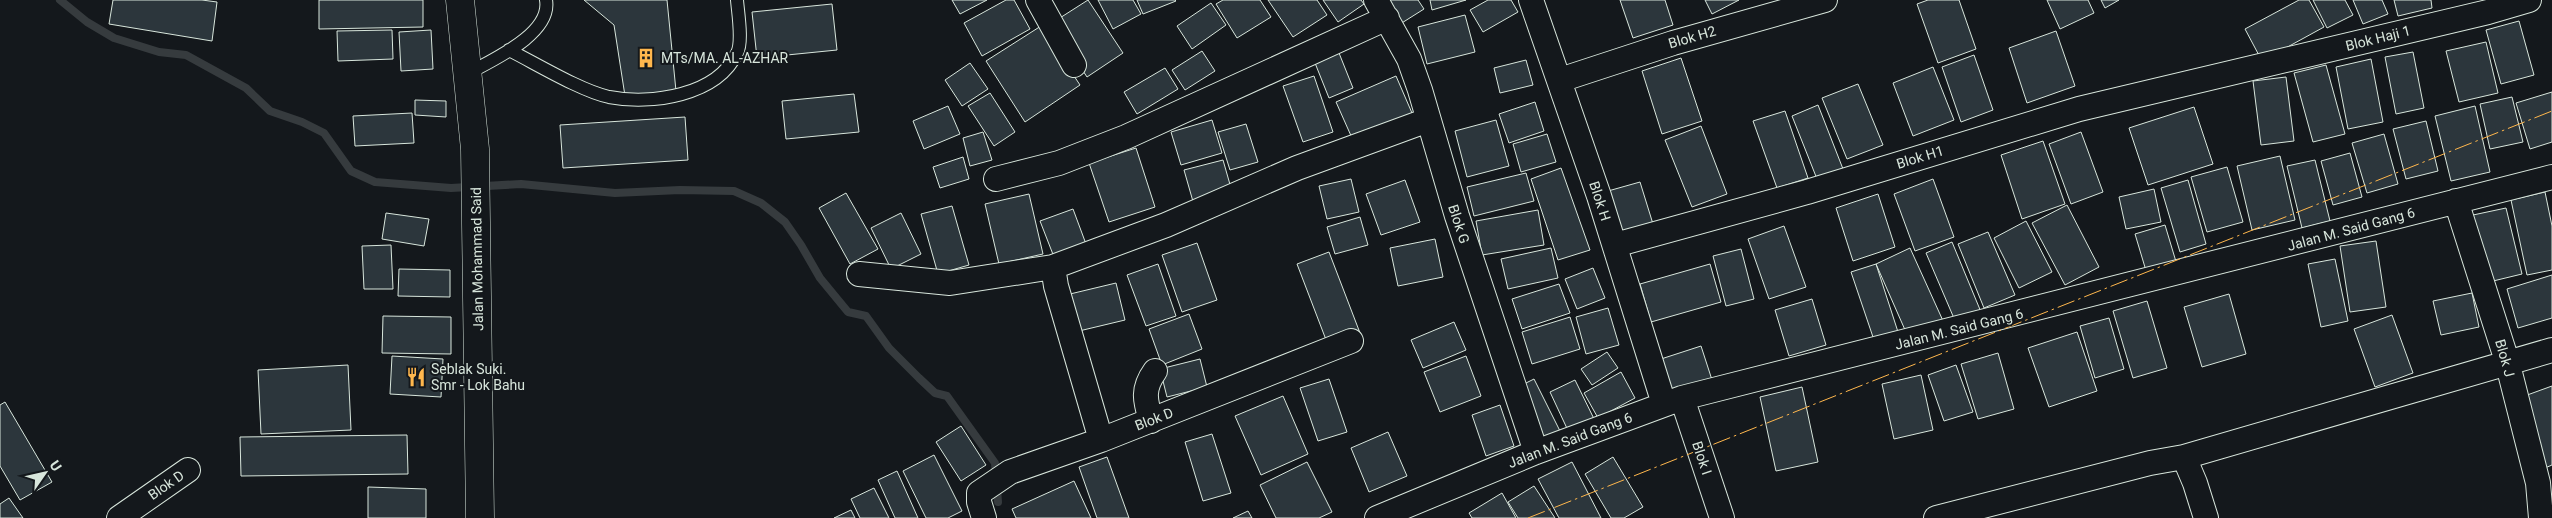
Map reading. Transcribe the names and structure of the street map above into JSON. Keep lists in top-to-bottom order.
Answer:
{
  "streets": {
    "street": [
      "Blok H2",
      "Blok Haji 1",
      "Blok H1",
      "Blok H",
      "Blok G",
      "Jalan M. Said Gang 6",
      "Jalan Mohammad Said",
      "Blok J",
      "Blok D",
      "Blok I"
    ]
  },
  "crossings": [
    ["Blok H2", "Blok H"],
    ["Blok Haji 1", "Blok H1"],
    ["Blok H1", "Blok H"],
    ["Blok H", "Jalan M. Said Gang 6"],
    ["Blok H", "Blok I"],
    ["Blok G", "Jalan M. Said Gang 6"],
    ["Jalan M. Said Gang 6", "Blok J"],
    ["Jalan M. Said Gang 6", "Blok I"]
  ],
  "places": {
    "building": ["MTs/MA. AL-AZHAR"],
    "restaurant": ["Seblak Suki. Smr - Lok Bahu"]
  },
  "north": "top right"
}
